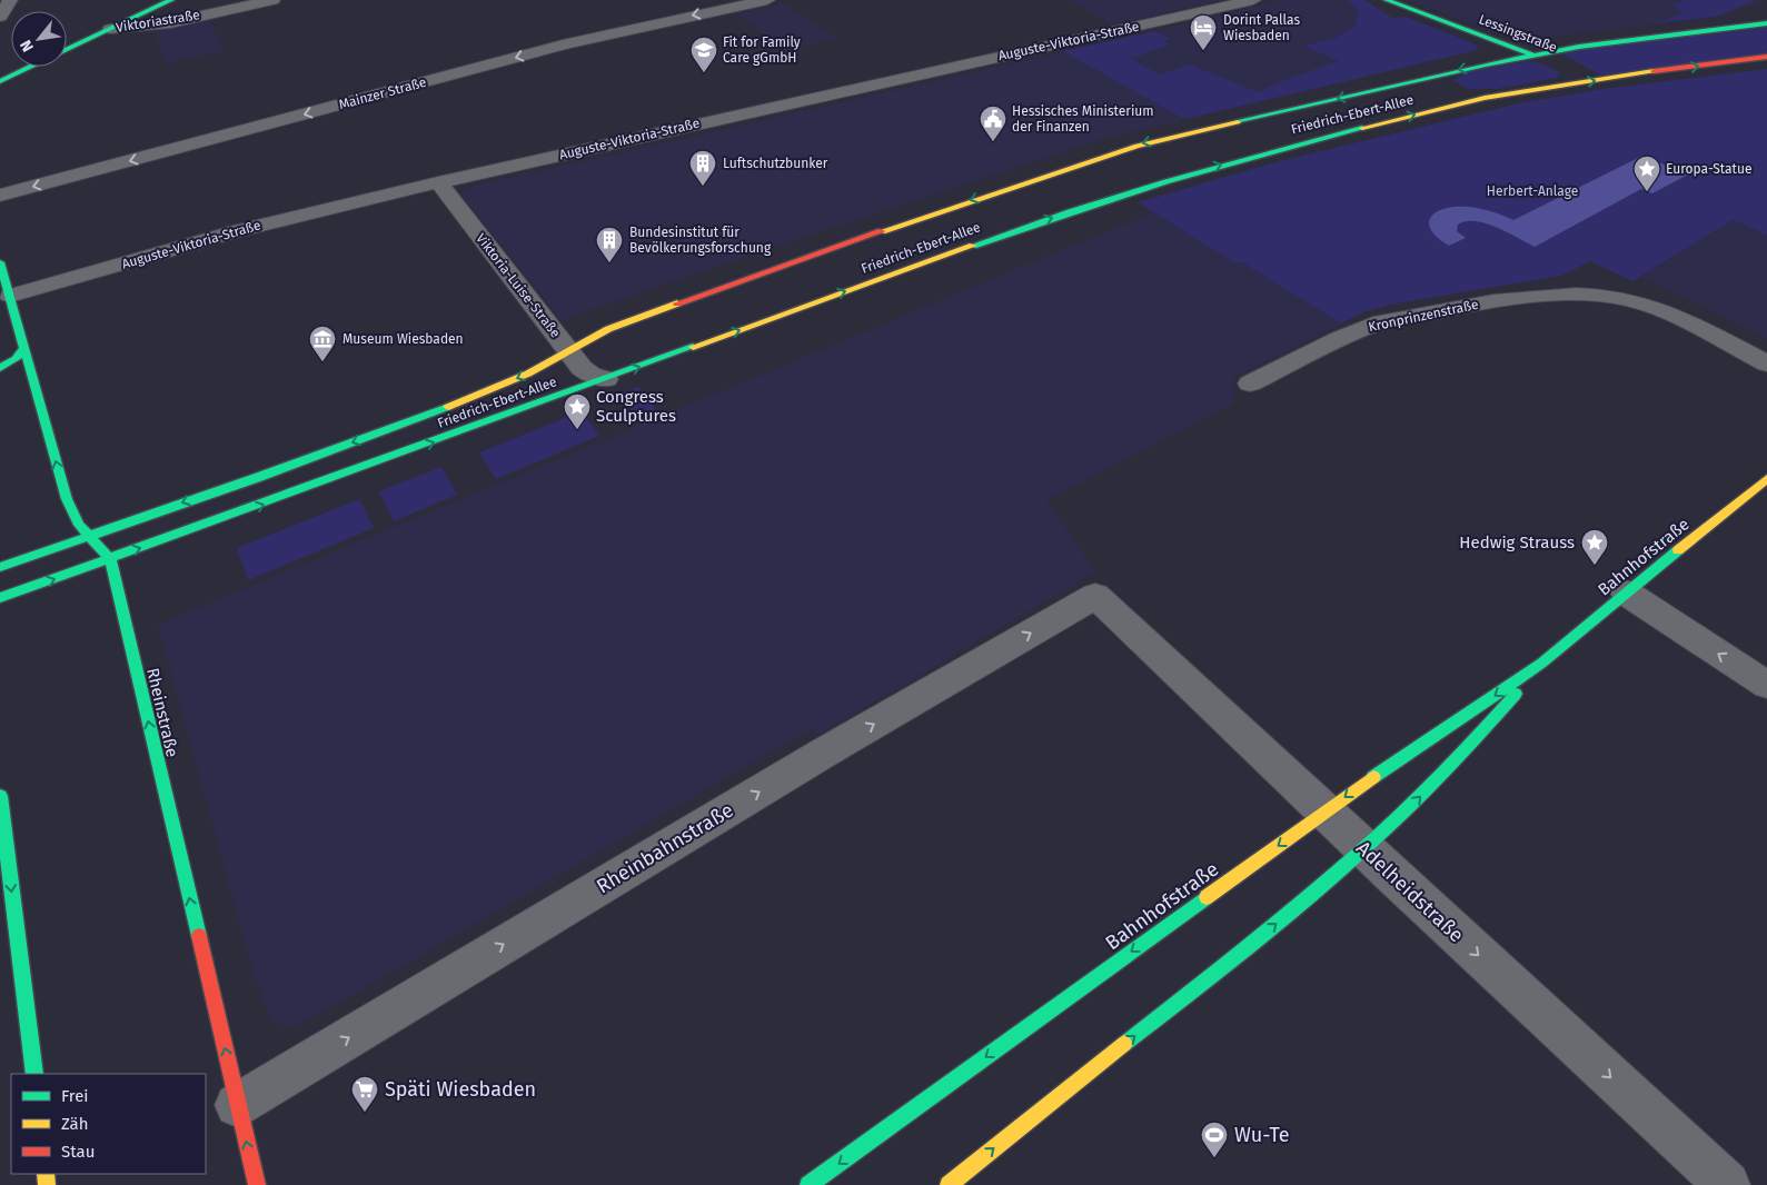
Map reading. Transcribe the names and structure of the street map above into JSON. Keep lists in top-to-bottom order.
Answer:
{
  "streets": {
    "street": [
      "Viktoriastraße",
      "Lessingstraße",
      "Auguste-Viktoria-Straße",
      "Mainzer Straße",
      "Friedrich-Ebert-Allee",
      "Viktoria-Luise-Straße",
      "Kronprinzenstraße",
      "Bahnhofstraße",
      "Rheinstraße",
      "Rheinbahnstraße",
      "Adelheidstraße"
    ]
  },
  "crossings": [
    ["Lessingstraße", "Friedrich-Ebert-Allee"],
    ["Auguste-Viktoria-Straße", "Viktoria-Luise-Straße"],
    ["Auguste-Viktoria-Straße", "Rheinstraße"],
    ["Friedrich-Ebert-Allee", "Viktoria-Luise-Straße"],
    ["Friedrich-Ebert-Allee", "Rheinstraße"],
    ["Bahnhofstraße", "Adelheidstraße"],
    ["Rheinstraße", "Rheinbahnstraße"],
    ["Rheinbahnstraße", "Adelheidstraße"]
  ],
  "one_way": [
    "Mainzer Straße",
    "Rheinstraße",
    "Rheinbahnstraße",
    "Adelheidstraße"
  ],
  "parks": ["Herbert-Anlage"],
  "places": {
    "hotel": ["Dorint Pallas Wiesbaden"],
    "school or university": ["Fit for Family Care gGmbH"],
    "public building": ["Hessisches Ministerium der Finanzen"],
    "building": ["Luftschutzbunker", "Bundesinstitut für Bevölkerungsforschung"],
    "place": ["Europa-Statue", "Congress Sculptures", "Hedwig Strauss"],
    "museum": ["Museum Wiesbaden"],
    "supermarket": ["Späti Wiesbaden"],
    "sports": ["Wu-Te"]
  },
  "legend": ["Frei", "Zäh", "Stau"],
  "north": "bottom left"
}
